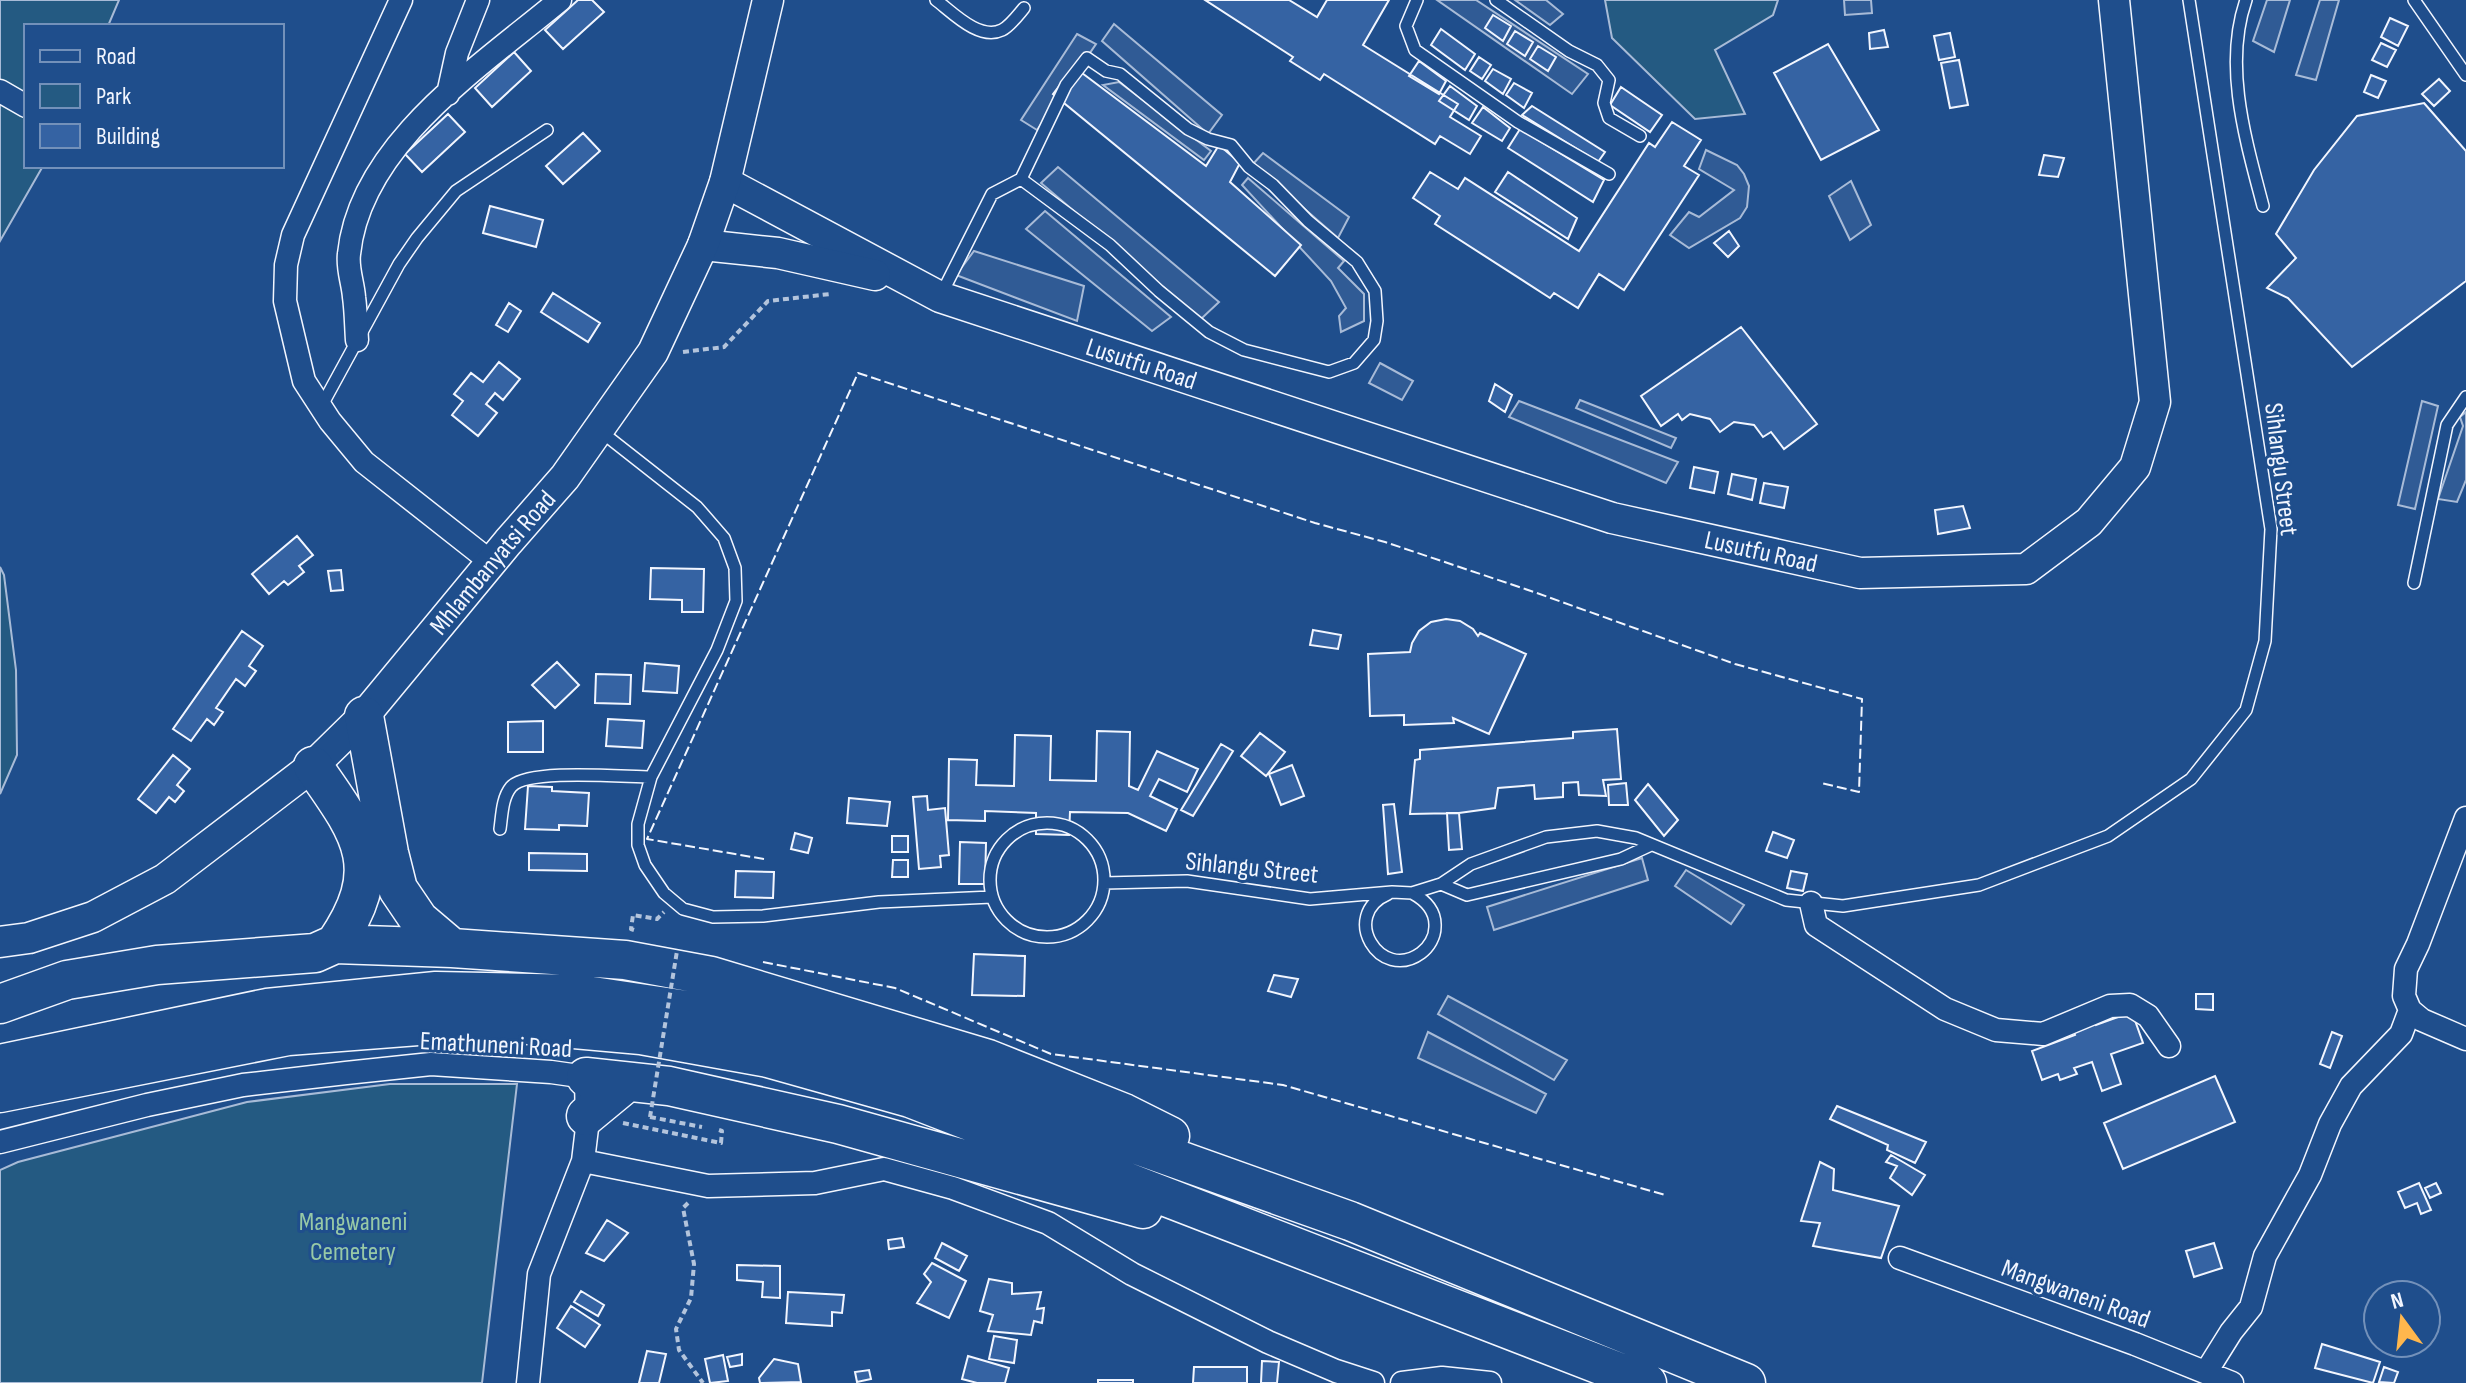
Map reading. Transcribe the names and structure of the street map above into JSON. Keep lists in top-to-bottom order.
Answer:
{
  "streets": {
    "street": [
      "Lusutfu Road",
      "Mhlambanyatsi Road",
      "Emathuneni Road",
      "Mangwaneni Road"
    ],
    "lane": ["Sihlangu Street"]
  },
  "crossings": [
    ["Lusutfu Road", "Mhlambanyatsi Road"]
  ],
  "parks": ["Mangwaneni Cemetery"],
  "legend": ["Road", "Park", "Building"],
  "north": "top"
}
